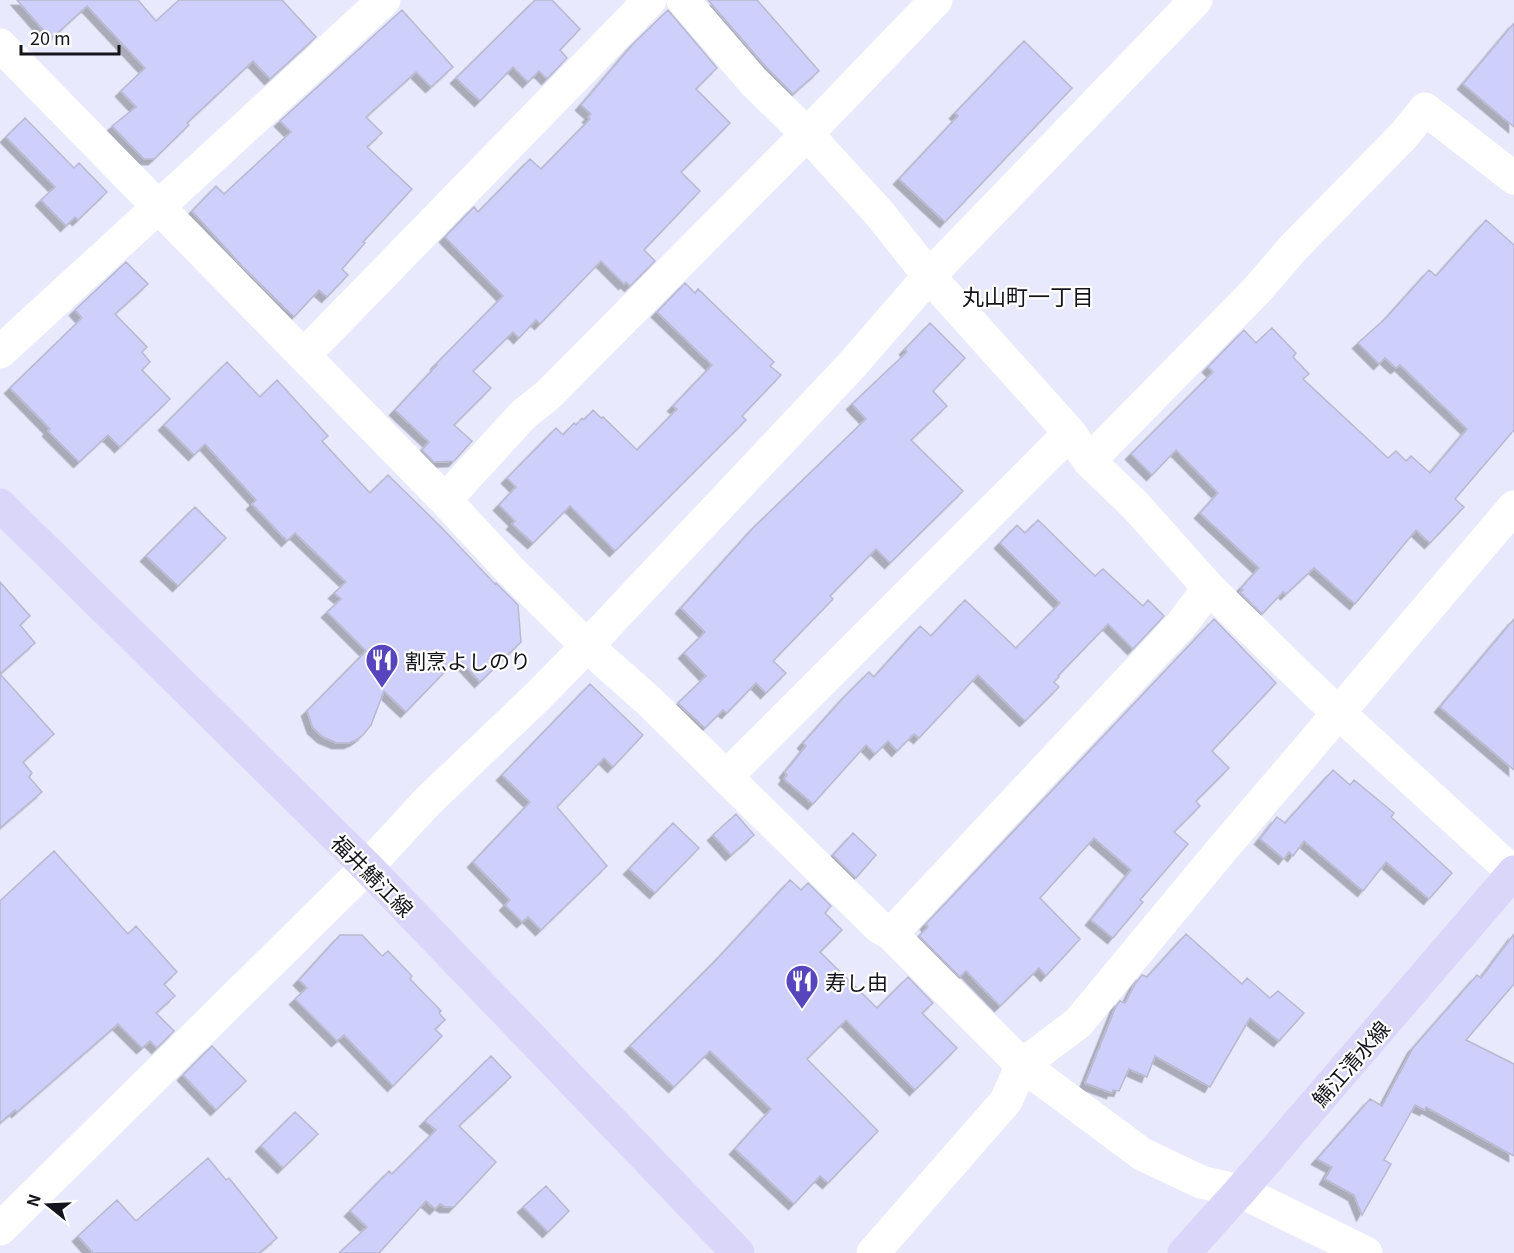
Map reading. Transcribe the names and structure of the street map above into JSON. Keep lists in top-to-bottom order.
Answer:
{
  "streets": {
    "main road": ["福井鯖江線", "鯖江清水線"]
  },
  "districts": ["丸山町一丁目"],
  "places": {
    "restaurant": ["割烹よしのり", "寿し由"]
  },
  "scale_bar": "20 m",
  "north": "left"
}
